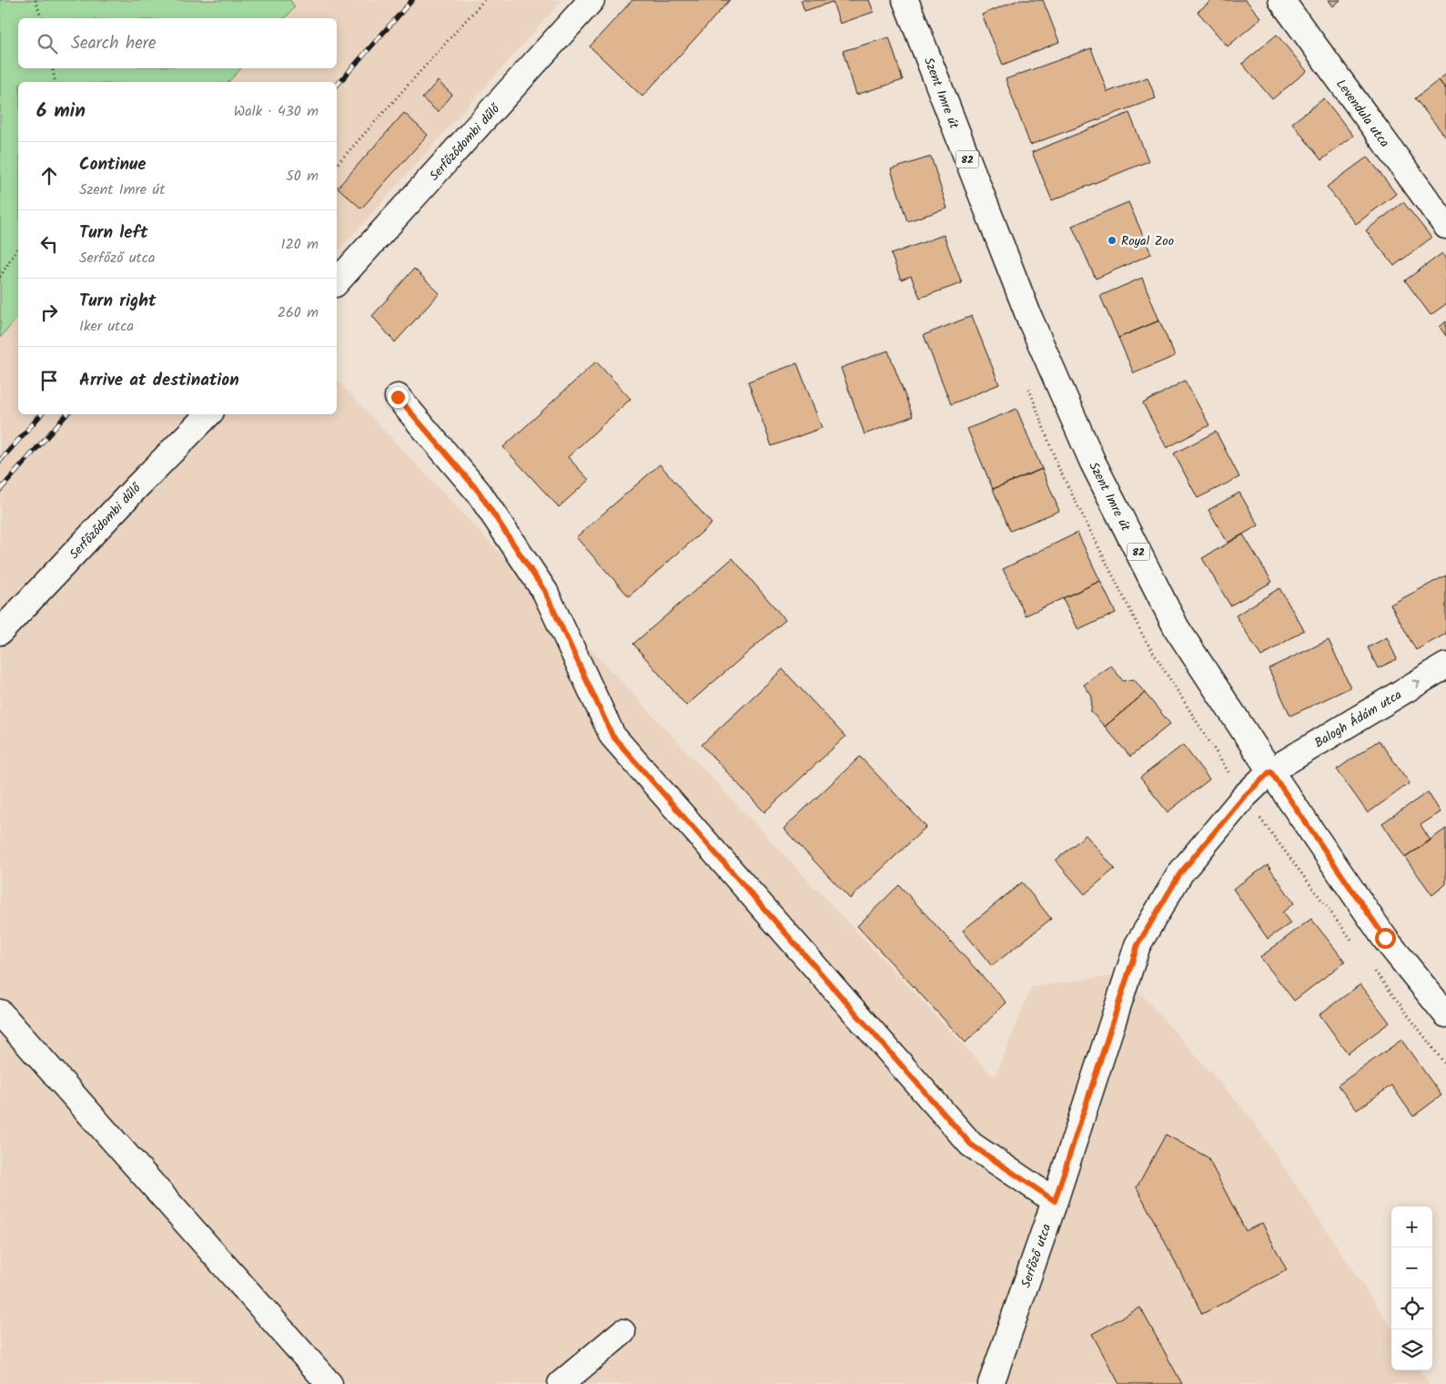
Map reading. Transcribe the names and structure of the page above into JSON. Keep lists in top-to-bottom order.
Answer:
{
  "streets": {
    "street": [
      "Szent Imre út",
      "Levendula utca",
      "Serfőződombi dűlő",
      "82",
      "Balogh Ádám utca",
      "Serfőző utca"
    ]
  },
  "crossings": [
    ["Szent Imre út", "Balogh Ádám utca"],
    ["Szent Imre út", "Serfőző utca"],
    ["Balogh Ádám utca", "Serfőző utca"]
  ],
  "one_way": ["Balogh Ádám utca"],
  "places": ["Royal Zoo"],
  "page": {
    "search": "Search here",
    "heading": ["6 min", "Walk · 430 m"],
    "list": [
      ["Continue", "Szent Imre út", "50 m"],
      ["Turn left", "Serfőző utca", "120 m"],
      ["Turn right", "Iker utca", "260 m"],
      "Arrive at destination"
    ],
    "map_buttons": ["+", "−"]
  }
}
